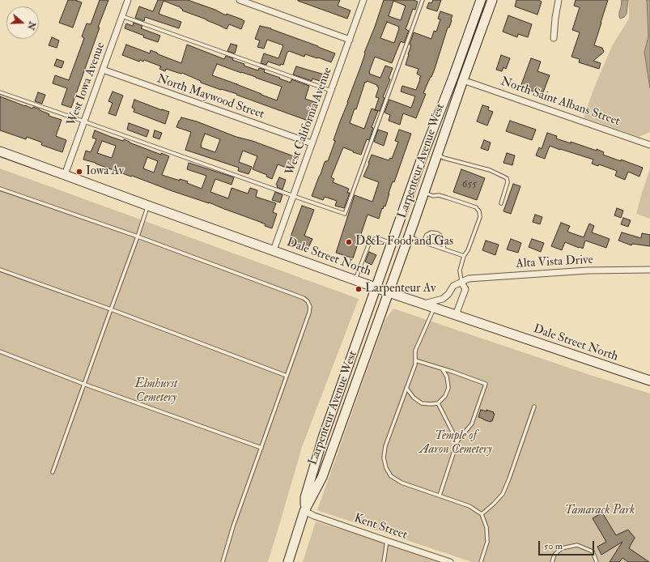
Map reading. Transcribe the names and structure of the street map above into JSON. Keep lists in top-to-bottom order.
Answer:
{
  "streets": {
    "main road": ["Larpenteur Avenue West", "Dale Street North"],
    "street": [
      "West Iowa Avenue",
      "North Maywood Street",
      "North Saint Albans Street",
      "West California Avenue",
      "Alta Vista Drive",
      "Kent Street"
    ]
  },
  "crossings": [
    ["West Iowa Avenue", "North Maywood Street"],
    ["West Iowa Avenue", "Dale Street North"],
    ["North Maywood Street", "West California Avenue"],
    ["North Saint Albans Street", "Larpenteur Avenue West"],
    ["West California Avenue", "Dale Street North"],
    ["Larpenteur Avenue West", "Dale Street North"],
    ["Larpenteur Avenue West", "Kent Street"],
    ["Dale Street North", "Alta Vista Drive"]
  ],
  "parks": ["Elmhurst Cemetery", "Temple of Aaron Cemetery", "Tamarack Park"],
  "places": ["Iowa Av", "D&L Food and Gas", "Larpenteur Av"],
  "house_numbers": ["655"],
  "scale_bar": "50 m",
  "north": "right"
}
